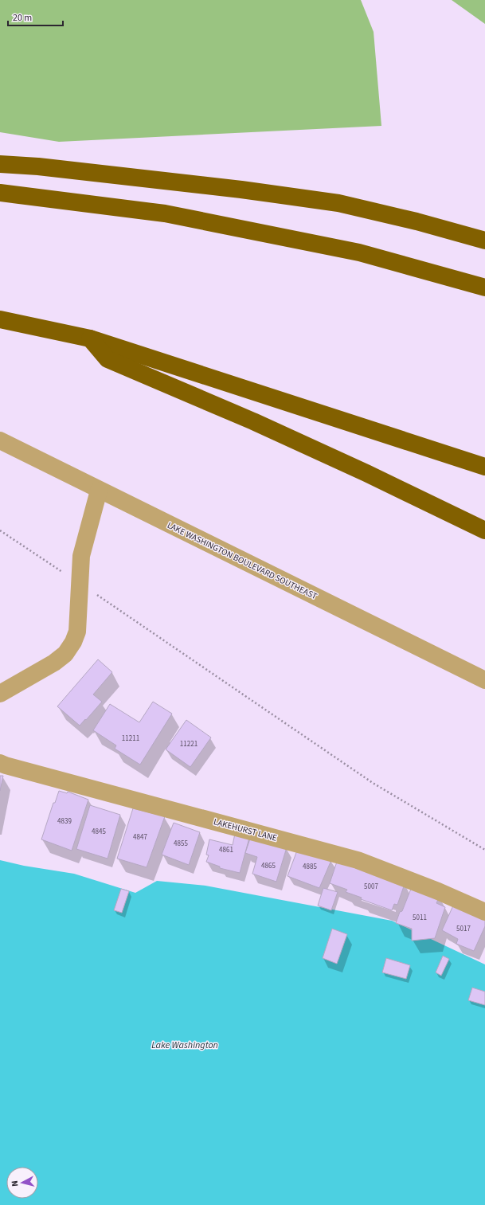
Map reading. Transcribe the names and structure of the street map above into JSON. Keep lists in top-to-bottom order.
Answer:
{
  "streets": {
    "street": ["LAKE WASHINGTON BOULEVARD SOUTHEAST", "LAKEHURST LANE"]
  },
  "water": ["Lake Washington"],
  "house_numbers": [
    "11211",
    "11221",
    "4839",
    "4845",
    "4847",
    "4855",
    "4861",
    "4865",
    "4885",
    "5007",
    "5011",
    "5017"
  ],
  "scale_bar": "20 m",
  "north": "left"
}
